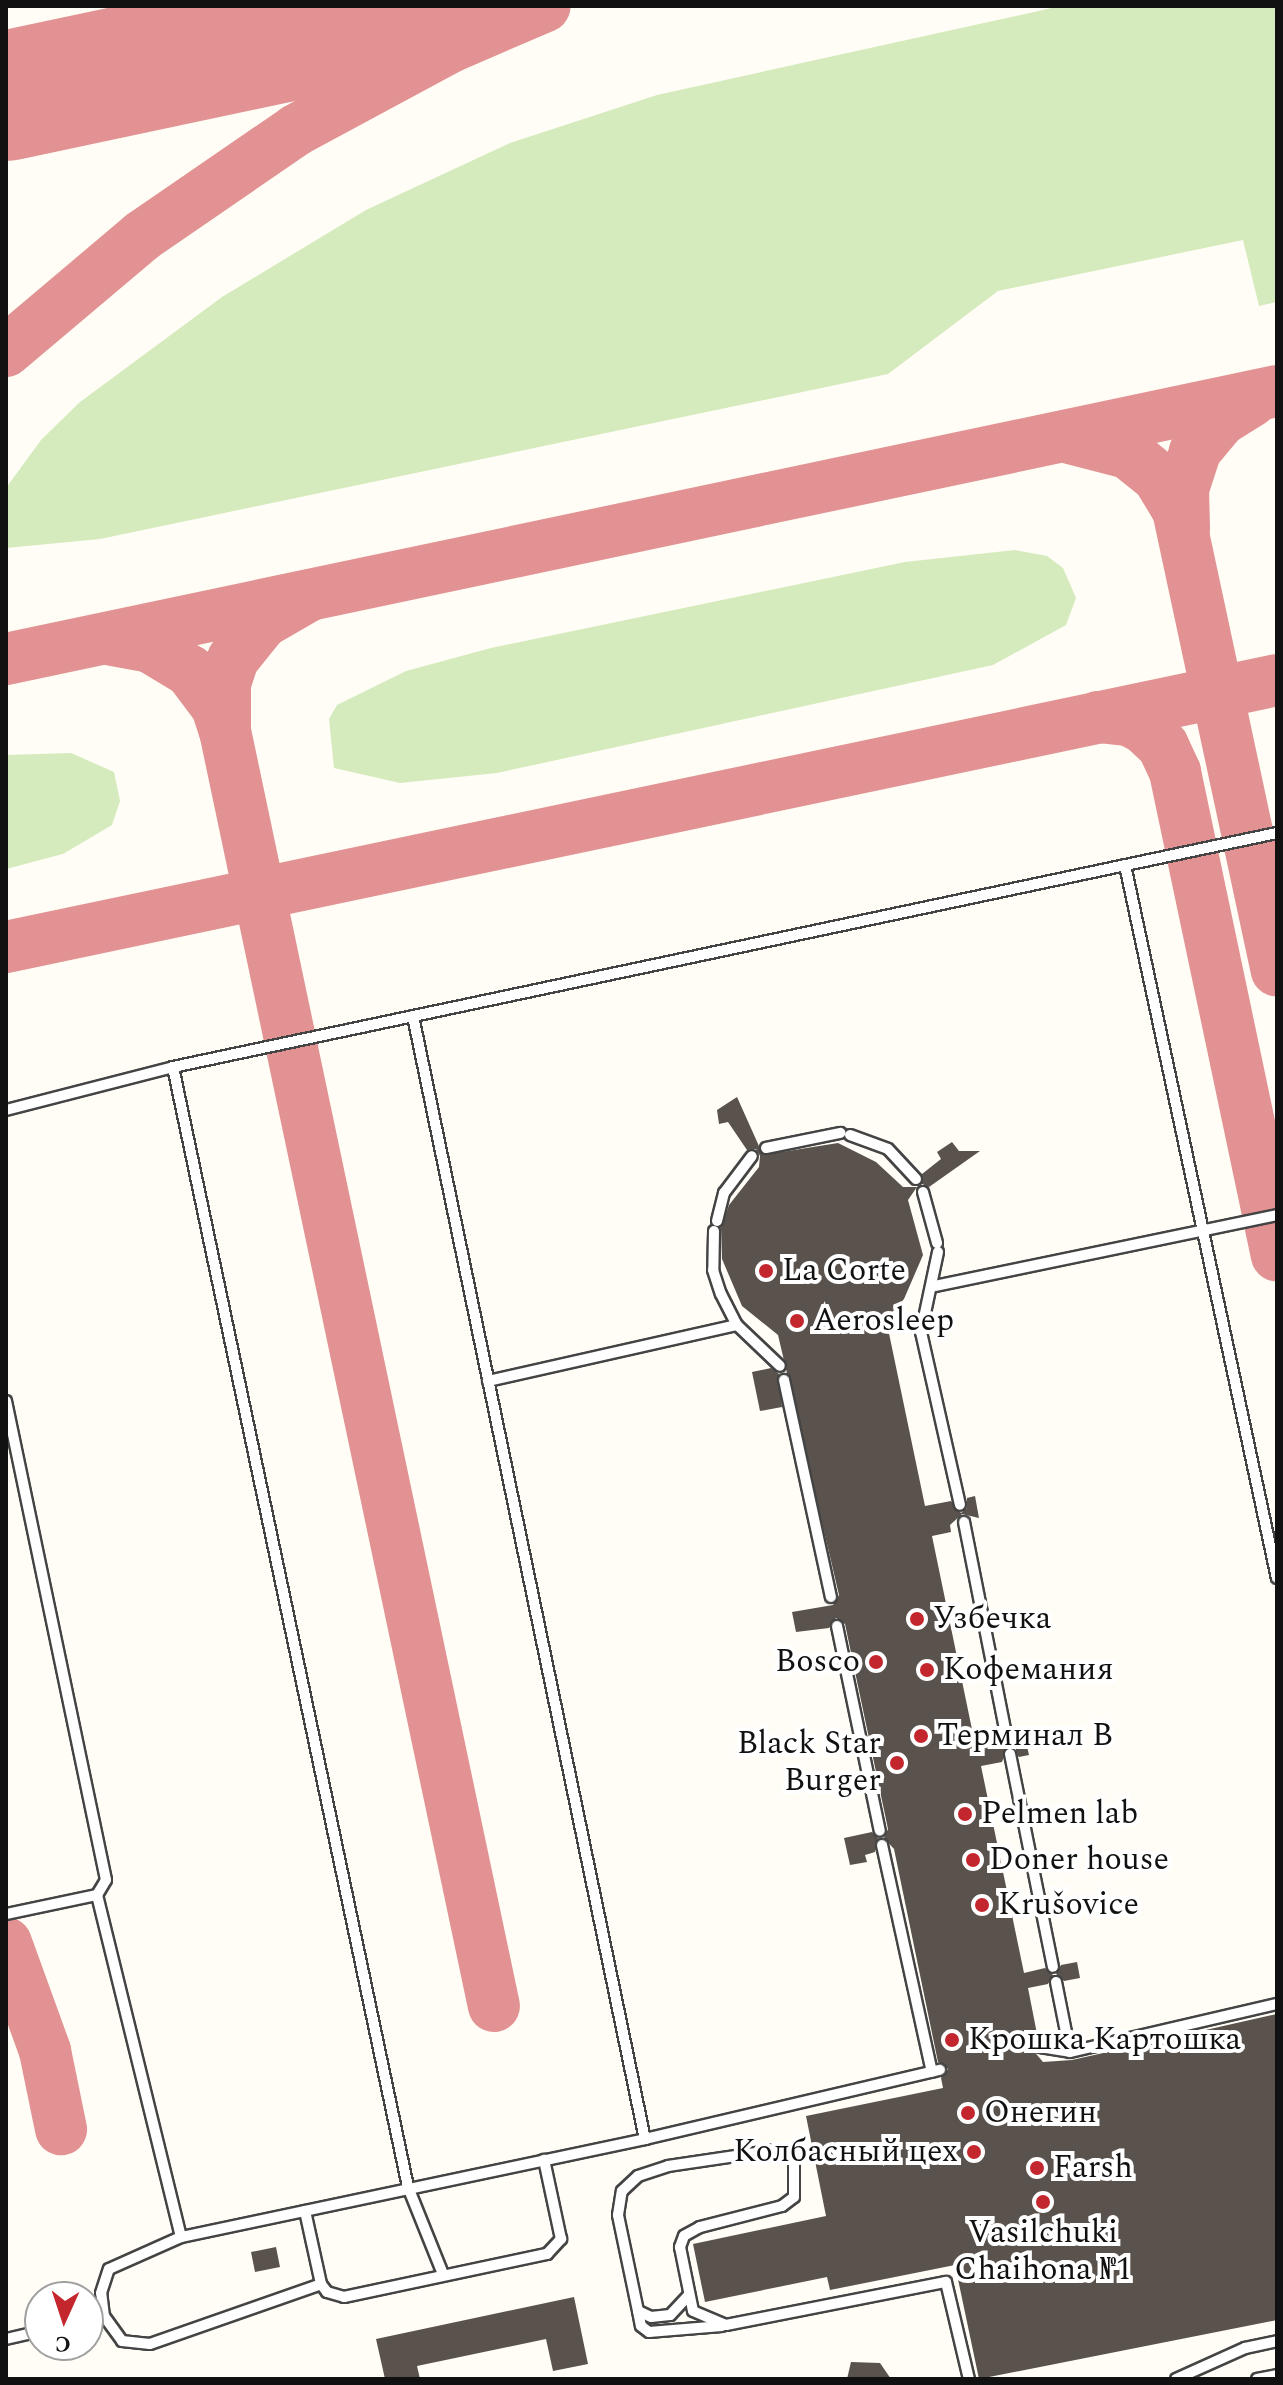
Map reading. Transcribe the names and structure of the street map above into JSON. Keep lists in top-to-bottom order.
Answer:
{
  "places": [
    "La Corte",
    "Aerosleep",
    "Узбечка",
    "Bosco",
    "Кофемания",
    "Терминал B",
    "Black Star Burger",
    "Pelmen lab",
    "Doner house",
    "Krušovice",
    "Крошка Картошка",
    "Онегин",
    "Колбасный цех",
    "Farsh",
    "Vasilchuki Chaihona №1"
  ],
  "north": "bottom"
}
